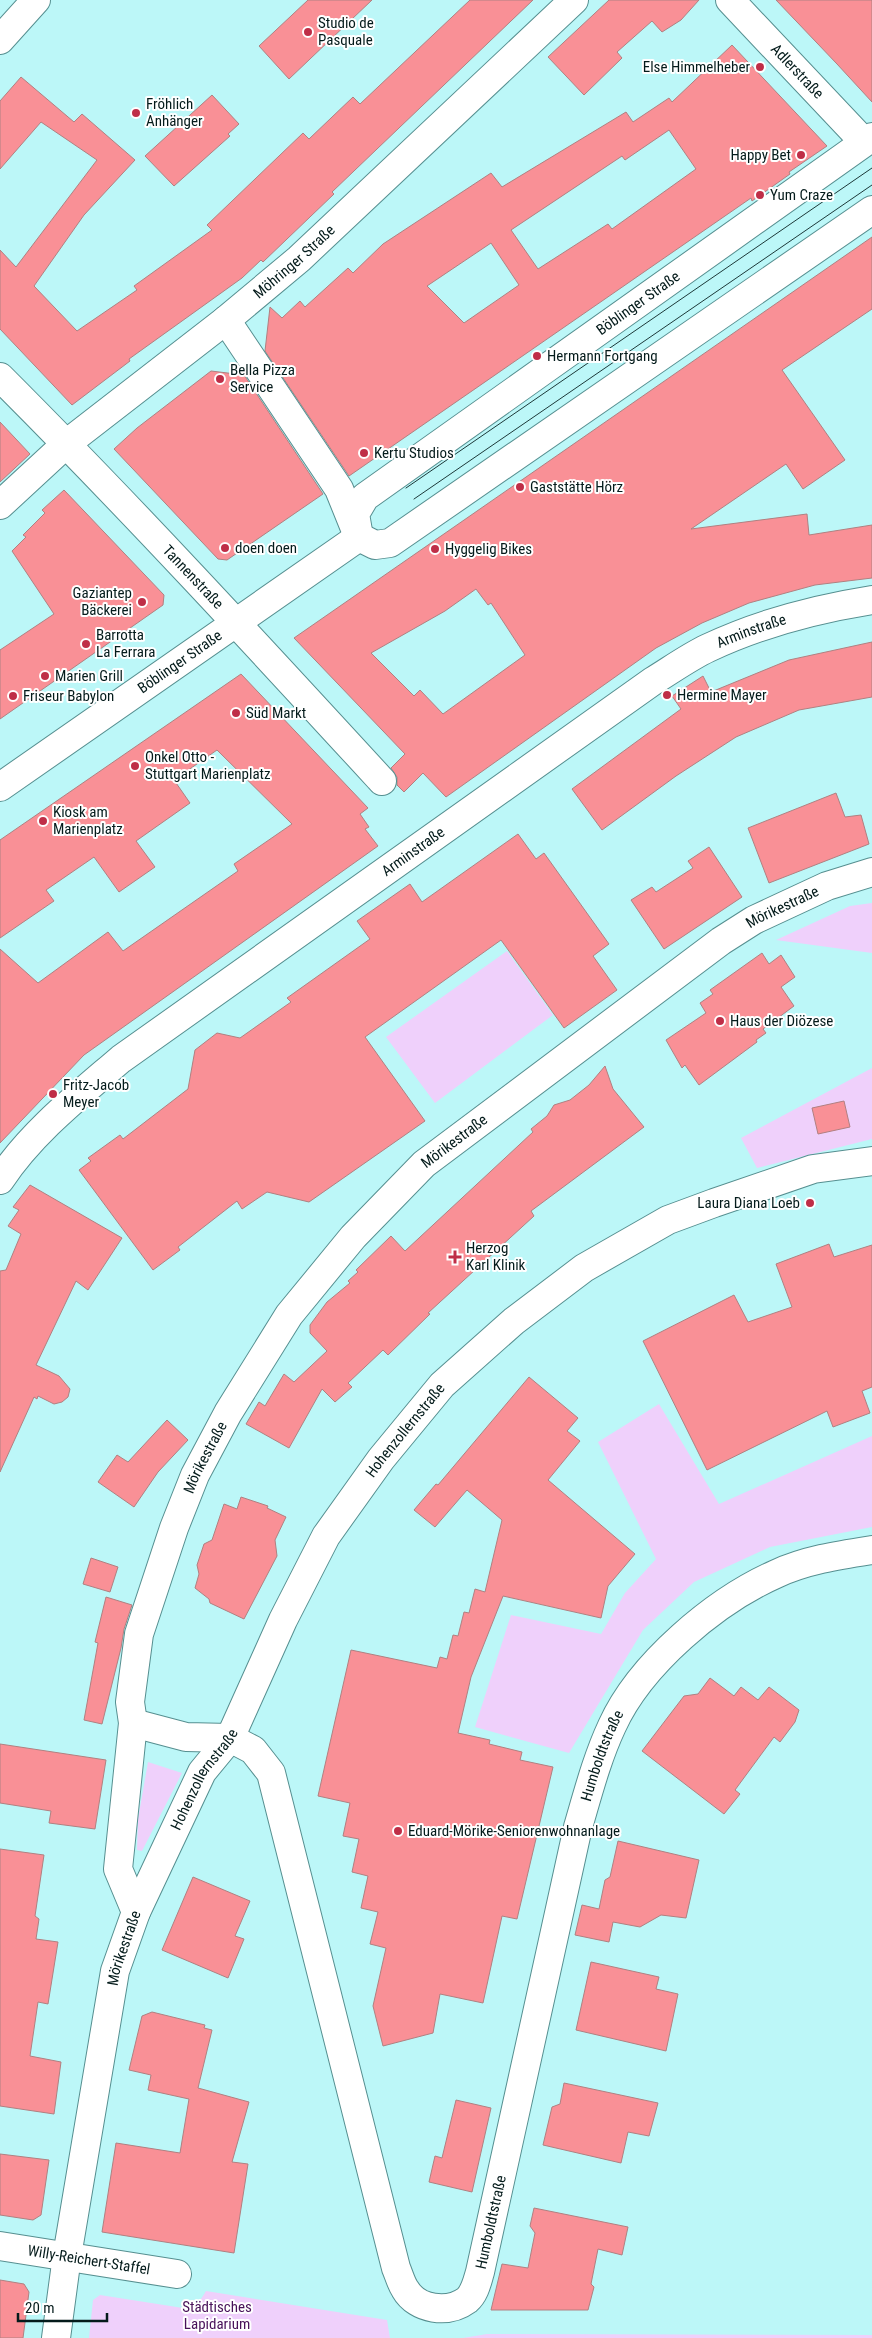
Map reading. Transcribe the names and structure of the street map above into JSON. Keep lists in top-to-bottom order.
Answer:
{
  "streets": {
    "street": [
      "Adlerstraße",
      "Möhringer Straße",
      "Böblinger Straße",
      "Tannenstraße",
      "Arminstraße",
      "Mörikestraße",
      "Hohenzollernstraße",
      "Humboldtstraße",
      "Willy-Reichert-Staffel"
    ]
  },
  "crossings": [
    ["Adlerstraße", "Böblinger Straße"],
    ["Möhringer Straße", "Tannenstraße"],
    ["Böblinger Straße", "Tannenstraße"],
    ["Mörikestraße", "Hohenzollernstraße"],
    ["Mörikestraße", "Humboldtstraße"],
    ["Mörikestraße", "Willy-Reichert-Staffel"],
    ["Hohenzollernstraße", "Humboldtstraße"]
  ],
  "parks": ["Städtisches Lapidarium"],
  "places": {
    "other": [
      "Studio de Pasquale",
      "Else Himmelheber",
      "Fröhlich Anhänger",
      "Happy Bet",
      "Yum Craze",
      "Hermann Fortgang",
      "Bella Pizza Service",
      "Kertu Studios",
      "Gaststätte Hörz",
      "doen doen",
      "Hyggelig Bikes",
      "Gaziantep Bäckerei",
      "Barrotta La Ferrara",
      "Marien Grill",
      "Hermine Mayer",
      "Friseur Babylon",
      "Süd Markt",
      "Onkel Otto - Stuttgart Marienplatz",
      "Kiosk am Marienplatz",
      "Haus der Diözese",
      "Fritz-Jacob Meyer",
      "Laura Diana Loeb",
      "Eduard-Mörike-Seniorenwohnanlage"
    ],
    "health": ["Herzog Karl Klinik"]
  },
  "scale_bar": "20 m"
}
